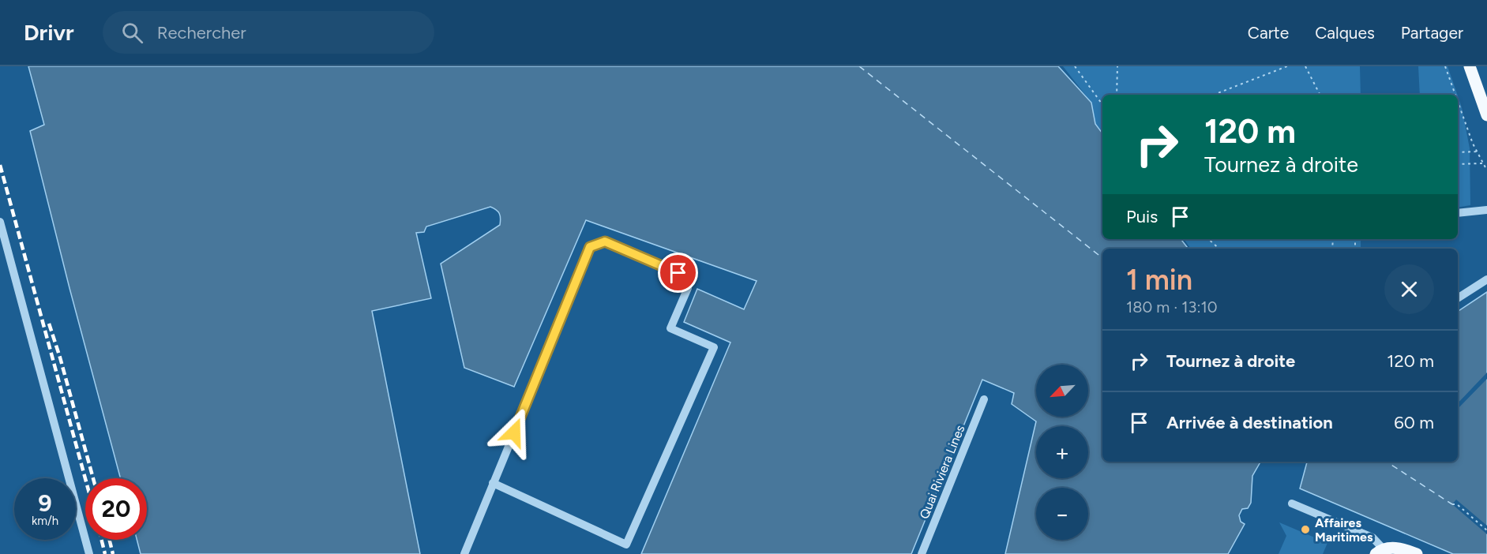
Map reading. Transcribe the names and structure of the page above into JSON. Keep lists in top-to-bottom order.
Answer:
{
  "streets": {
    "lane": ["Quai Riviera Lines"]
  },
  "places": ["Affaires Maritimes"],
  "north": "bottom left",
  "page": {
    "header": "Drivr",
    "search": "Rechercher",
    "nav": ["Carte", "Calques", "Partager"],
    "turn": ["120 m", "Tournez à droite"],
    "then": "Puis",
    "heading": ["1 min", "180 m · 13:10"],
    "list": [
      {
        "name": "Tournez à droite",
        "value": "120 m"
      },
      {
        "name": "Arrivée à destination",
        "value": "60 m"
      }
    ],
    "map_buttons": ["+", "−"],
    "speed": "9 km/h",
    "limit": "20"
  }
}
